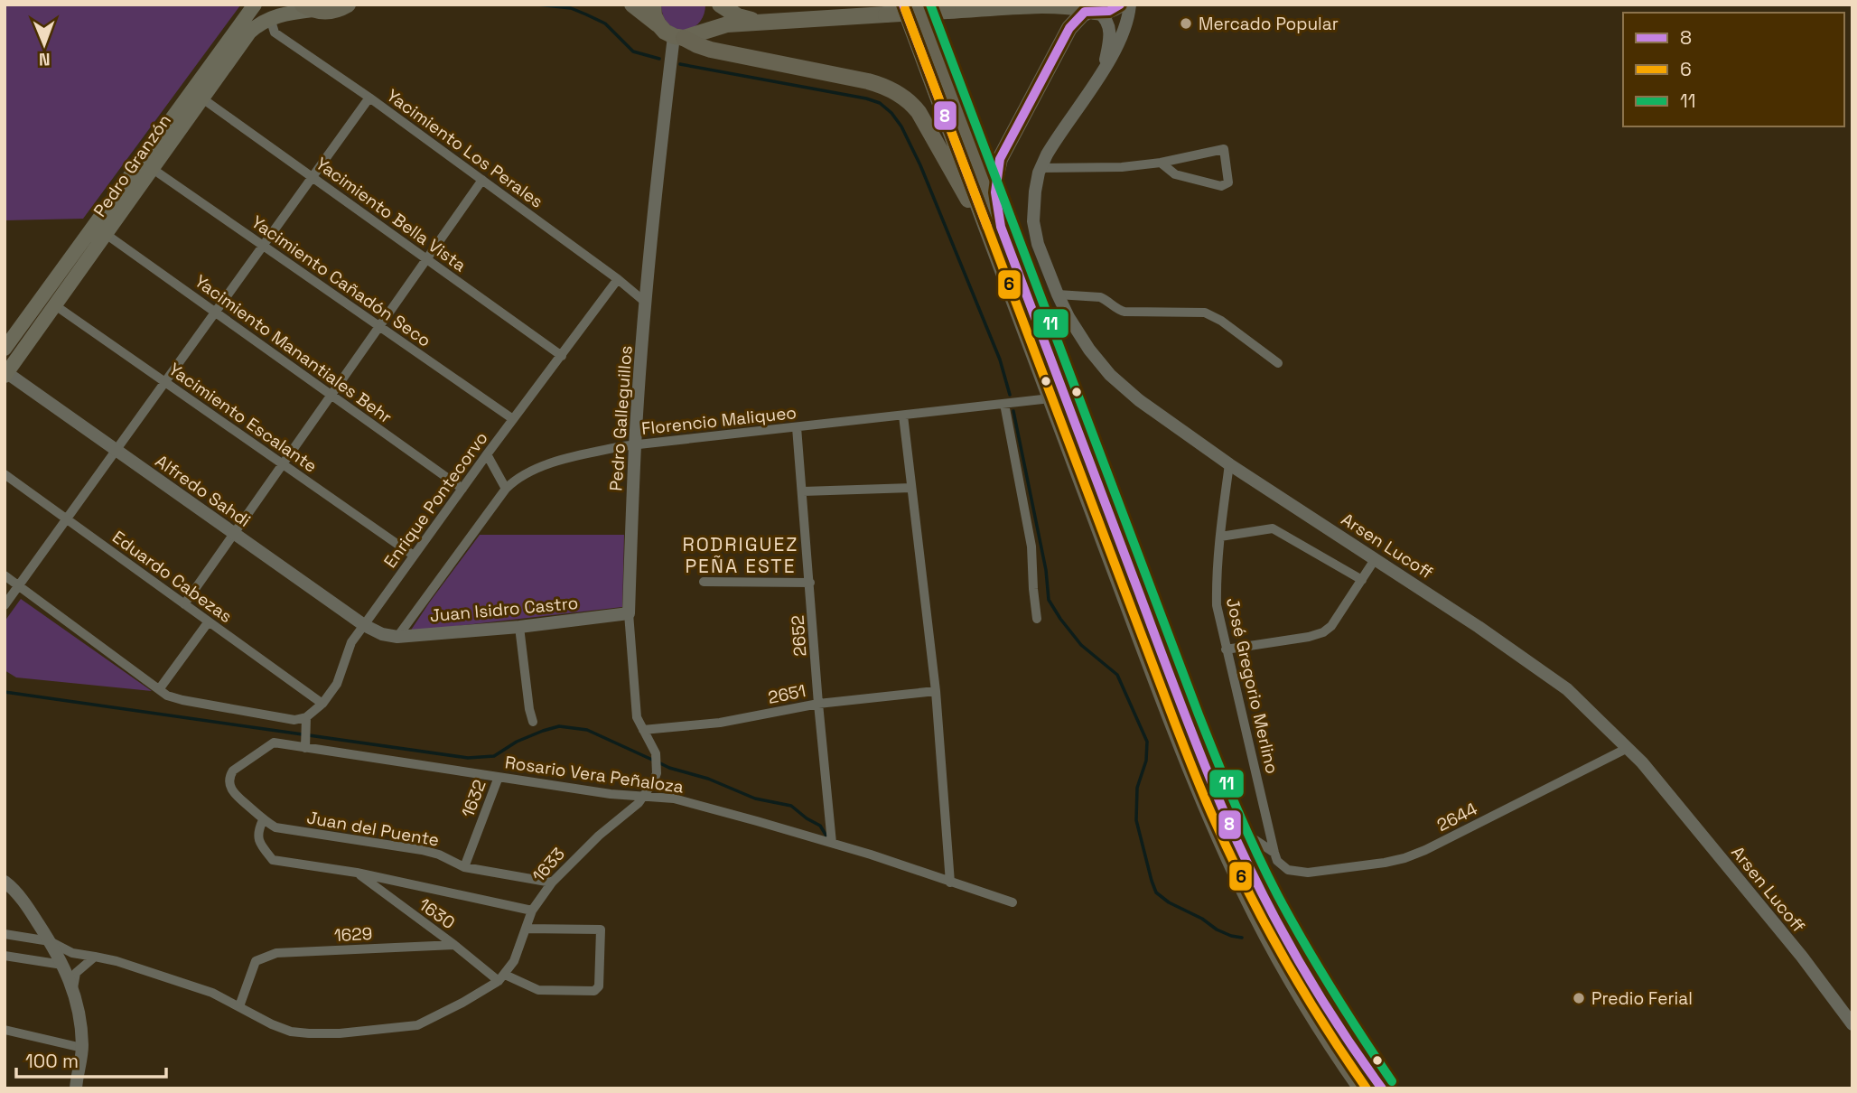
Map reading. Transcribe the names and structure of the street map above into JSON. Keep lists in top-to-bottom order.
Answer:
{
  "streets": {
    "main road": ["Pedro Granzón"],
    "street": [
      "Yacimiento Los Perales",
      "Yacimiento Bella Vista",
      "Yacimiento Cañadón Seco",
      "Yacimiento Manantiales Behr",
      "Yacimiento Escalante",
      "Pedro Galleguillos",
      "Florencio Maliqueo",
      "Alfredo Sahdi",
      "Enrique Pontecorvo",
      "Arsen Lucoff",
      "Eduardo Cabezas",
      "Juan Isidro Castro",
      "2652",
      "José Gregorio Merlino",
      "2651",
      "Rosario Vera Peñaloza",
      "1632",
      "2644",
      "Juan del Puente",
      "1633",
      "1630",
      "1629"
    ]
  },
  "crossings": [
    ["Yacimiento Los Perales", "Pedro Granzón"],
    ["Yacimiento Los Perales", "Pedro Galleguillos"],
    ["Yacimiento Los Perales", "Enrique Pontecorvo"],
    ["Pedro Granzón", "Yacimiento Bella Vista"],
    ["Pedro Granzón", "Yacimiento Cañadón Seco"],
    ["Pedro Granzón", "Yacimiento Manantiales Behr"],
    ["Pedro Granzón", "Yacimiento Escalante"],
    ["Pedro Granzón", "Alfredo Sahdi"],
    ["Yacimiento Bella Vista", "Enrique Pontecorvo"],
    ["Yacimiento Cañadón Seco", "Enrique Pontecorvo"],
    ["Yacimiento Manantiales Behr", "Enrique Pontecorvo"],
    ["Yacimiento Escalante", "Enrique Pontecorvo"],
    ["Pedro Galleguillos", "Florencio Maliqueo"],
    ["Pedro Galleguillos", "Juan Isidro Castro"],
    ["Pedro Galleguillos", "2651"],
    ["Pedro Galleguillos", "Rosario Vera Peñaloza"],
    ["Pedro Galleguillos", "1633"],
    ["Florencio Maliqueo", "Juan Isidro Castro"],
    ["Florencio Maliqueo", "2652"],
    ["Alfredo Sahdi", "Enrique Pontecorvo"],
    ["Alfredo Sahdi", "Juan Isidro Castro"],
    ["Enrique Pontecorvo", "Eduardo Cabezas"],
    ["Arsen Lucoff", "José Gregorio Merlino"],
    ["Arsen Lucoff", "2644"],
    ["2652", "2651"],
    ["2652", "Rosario Vera Peñaloza"],
    ["José Gregorio Merlino", "2644"],
    ["Rosario Vera Peñaloza", "1632"],
    ["Rosario Vera Peñaloza", "Juan del Puente"],
    ["Rosario Vera Peñaloza", "1633"],
    ["1632", "Juan del Puente"],
    ["Juan del Puente", "1633"],
    ["1633", "1630"],
    ["1630", "1629"]
  ],
  "districts": ["RODRIGUEZ PEÑA ESTE"],
  "places": ["Mercado Popular", "Predio Ferial"],
  "lines": ["transit line 8", "transit line 11", "transit line 6"],
  "legend": ["8", "6", "11"],
  "scale_bar": "100 m",
  "north": "bottom"
}
